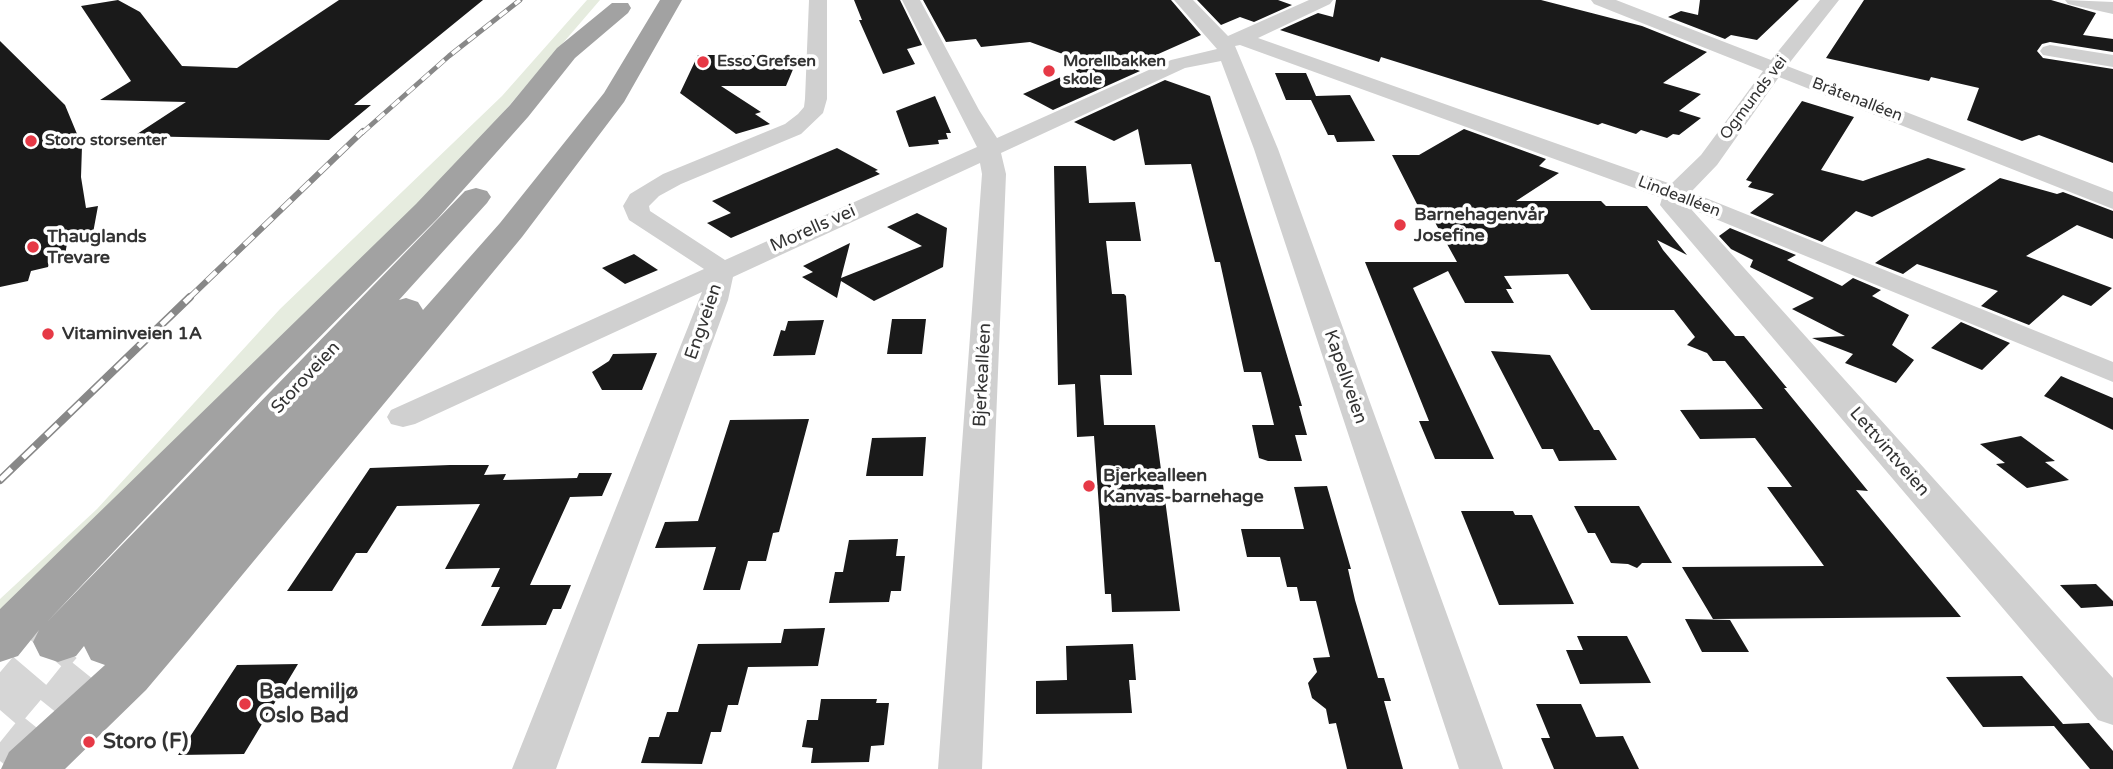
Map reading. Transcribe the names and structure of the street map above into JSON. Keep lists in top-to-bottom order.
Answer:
{
  "streets": {
    "highway": ["Storoveien"],
    "street": [
      "Ogmunds vei",
      "Bråtenalléen",
      "Lindealléen",
      "Morells vei",
      "Engveien",
      "Bjerkealléen",
      "Kapellveien",
      "Lettvintveien"
    ]
  },
  "crossings": [
    ["Ogmunds vei", "Bråtenalléen"],
    ["Ogmunds vei", "Lindealléen"],
    ["Ogmunds vei", "Lettvintveien"],
    ["Lindealléen", "Morells vei"],
    ["Lindealléen", "Kapellveien"],
    ["Lindealléen", "Lettvintveien"],
    ["Morells vei", "Engveien"],
    ["Morells vei", "Bjerkealléen"],
    ["Morells vei", "Kapellveien"]
  ],
  "places": [
    "Esso Grefsen",
    "Morellbakken skole",
    "Storo storsenter",
    "Barnehagenvår Josefine",
    "Thauglands Trevare",
    "Vitaminveien 1A",
    "Bjerkealleen Kanvas-barnehage",
    "Bademiljø Oslo Bad",
    "Storo (F)"
  ]
}
